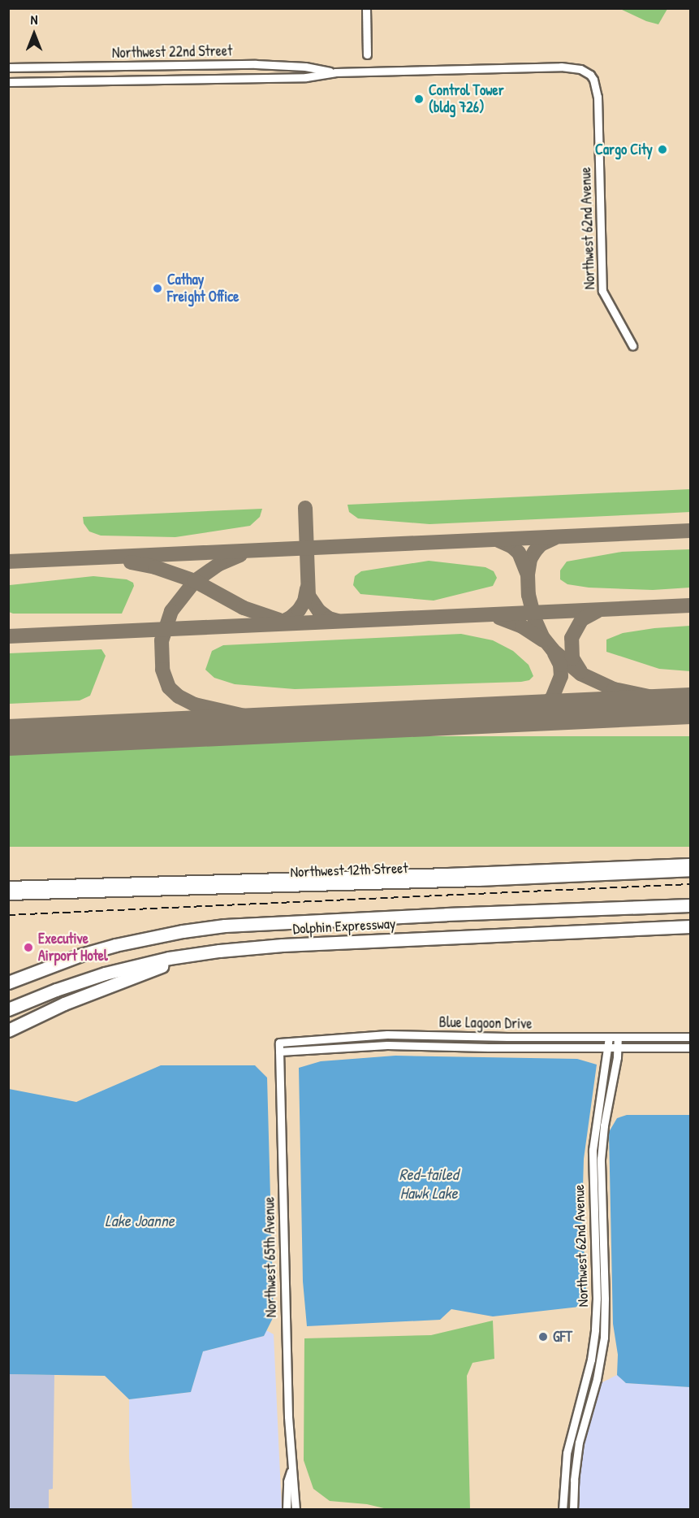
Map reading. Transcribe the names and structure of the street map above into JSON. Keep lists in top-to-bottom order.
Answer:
{
  "streets": {
    "highway": ["Dolphin Expressway"],
    "main road": ["Northwest 12th Street"],
    "street": [
      "Northwest 22nd Street",
      "Northwest 62nd Avenue",
      "Blue Lagoon Drive",
      "Northwest 65th Avenue"
    ]
  },
  "crossings": [
    ["Northwest 22nd Street", "Northwest 62nd Avenue"],
    ["Northwest 62nd Avenue", "Blue Lagoon Drive"],
    ["Blue Lagoon Drive", "Northwest 65th Avenue"]
  ],
  "water": ["Red-tailed Hawk Lake", "Lake Joanne"],
  "places": [
    "Control Tower (bldg 726)",
    "Cargo City",
    "Cathay Freight Office",
    "Executive Airport Hotel",
    "GFT"
  ],
  "north": "top"
}
